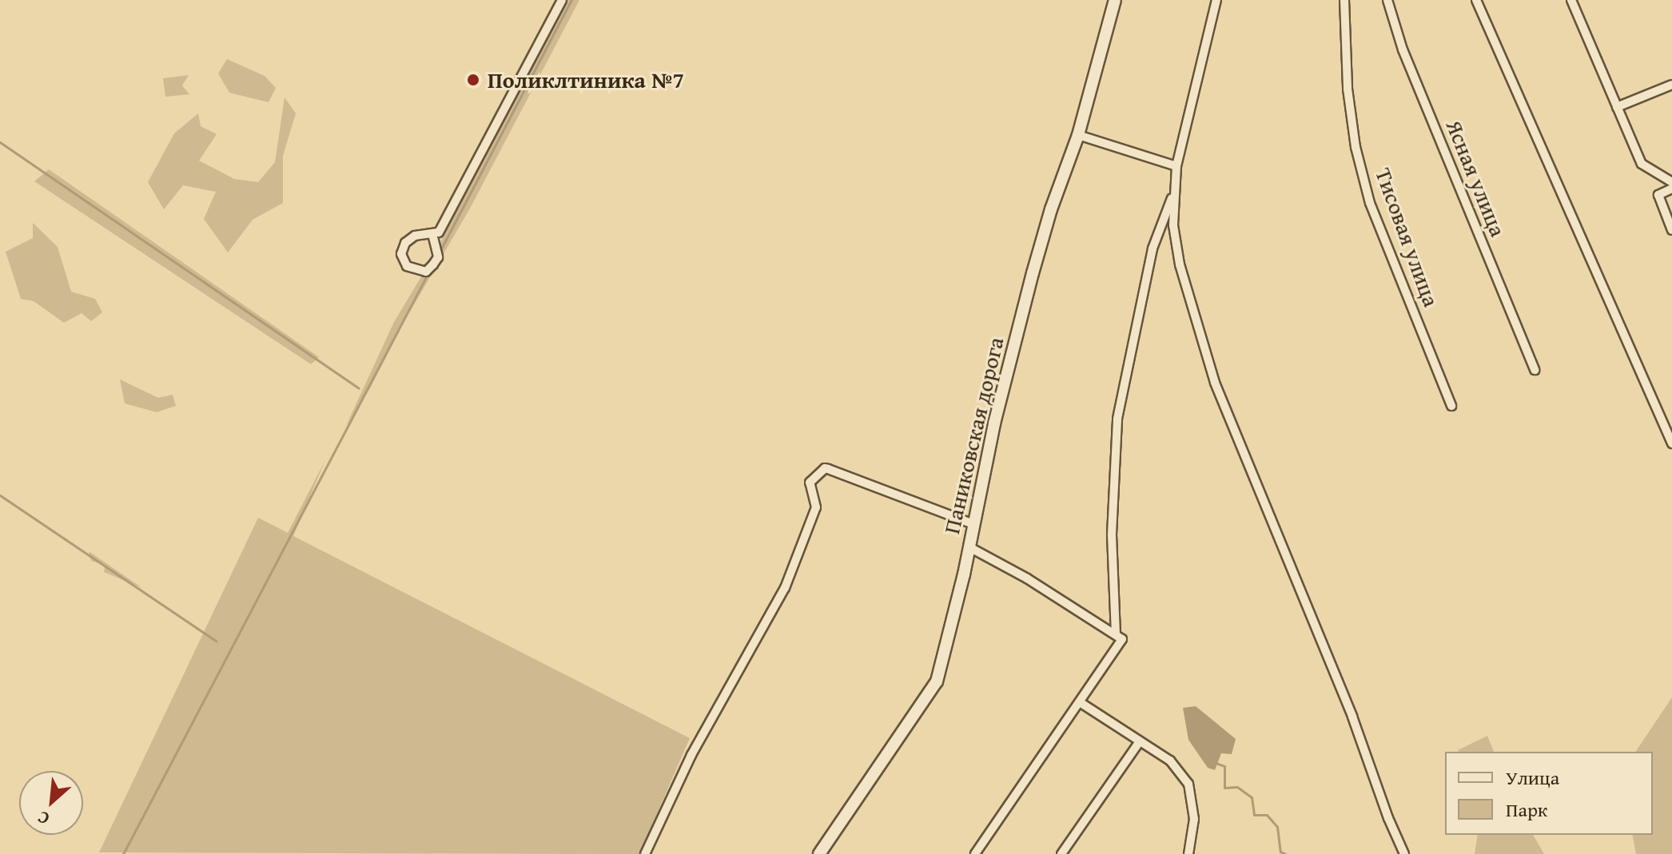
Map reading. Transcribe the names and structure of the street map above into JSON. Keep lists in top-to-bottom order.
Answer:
{
  "streets": {
    "street": ["Ясная улица", "Тисовая улица", "Паниковская дорога"]
  },
  "places": ["Поликлтиника №7"],
  "legend": ["Улица", "Парк"],
  "north": "bottom left"
}
